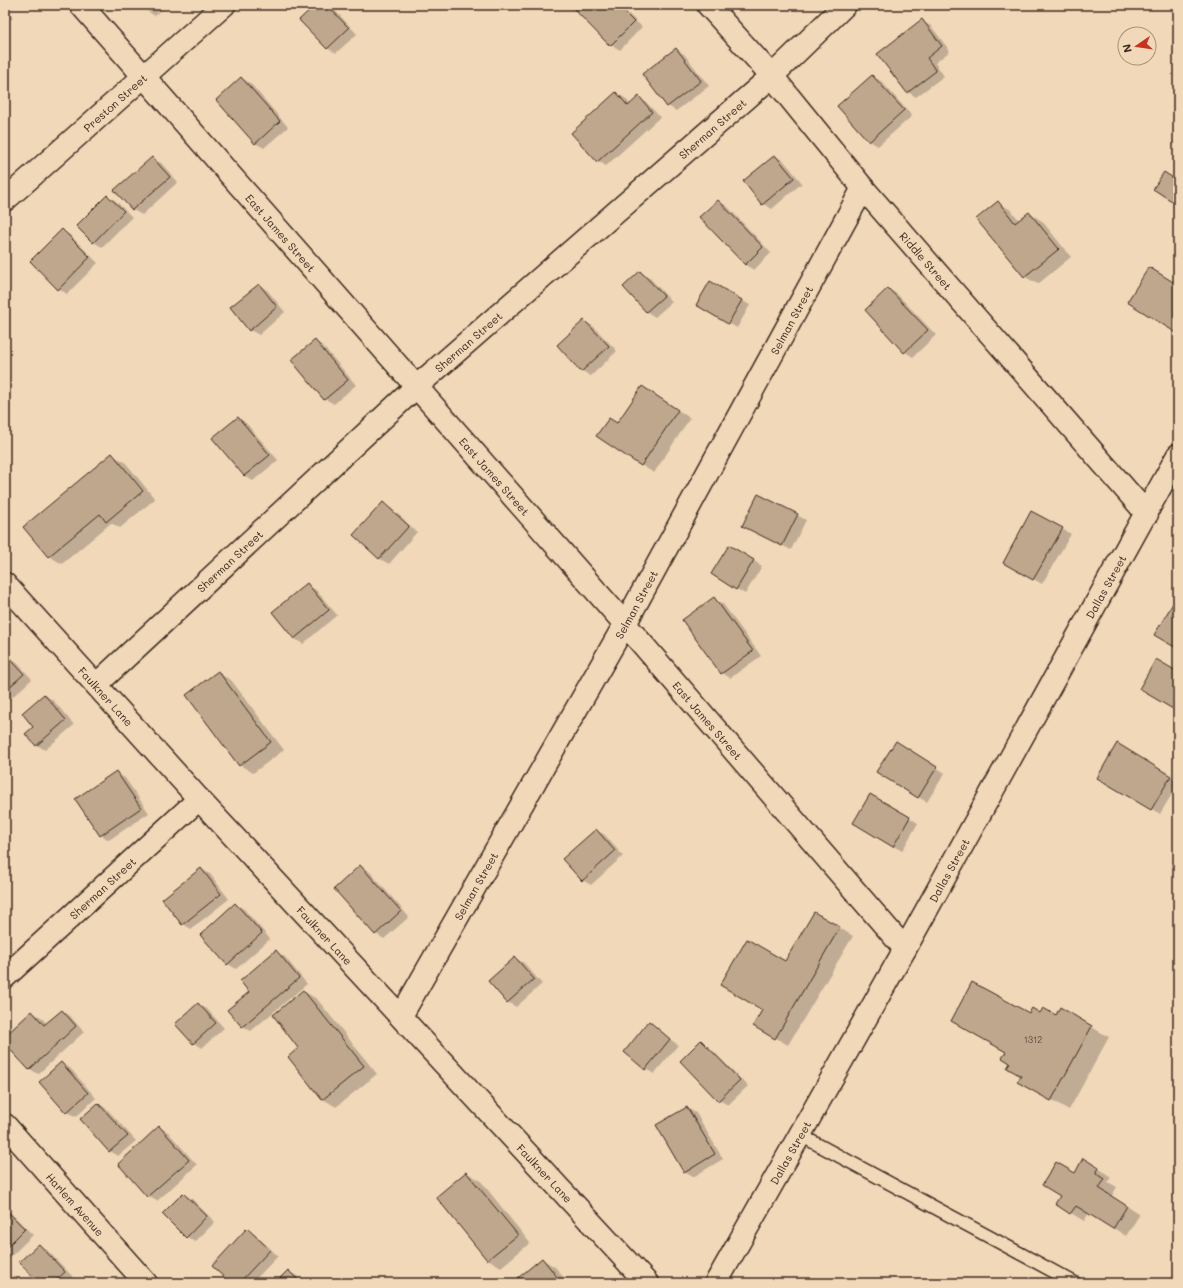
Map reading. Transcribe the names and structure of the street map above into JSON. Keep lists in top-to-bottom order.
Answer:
{
  "streets": {
    "street": [
      "Preston Street",
      "Sherman Street",
      "East James Street",
      "Riddle Street",
      "Selman Street",
      "Dallas Street",
      "Faulkner Lane",
      "Harlem Avenue"
    ]
  },
  "crossings": [
    ["Preston Street", "East James Street"],
    ["Sherman Street", "East James Street"],
    ["Sherman Street", "Riddle Street"],
    ["Sherman Street", "Faulkner Lane"],
    ["East James Street", "Selman Street"],
    ["East James Street", "Dallas Street"],
    ["Riddle Street", "Selman Street"],
    ["Riddle Street", "Dallas Street"],
    ["Selman Street", "Faulkner Lane"]
  ],
  "house_numbers": ["1312"],
  "north": "left"
}
